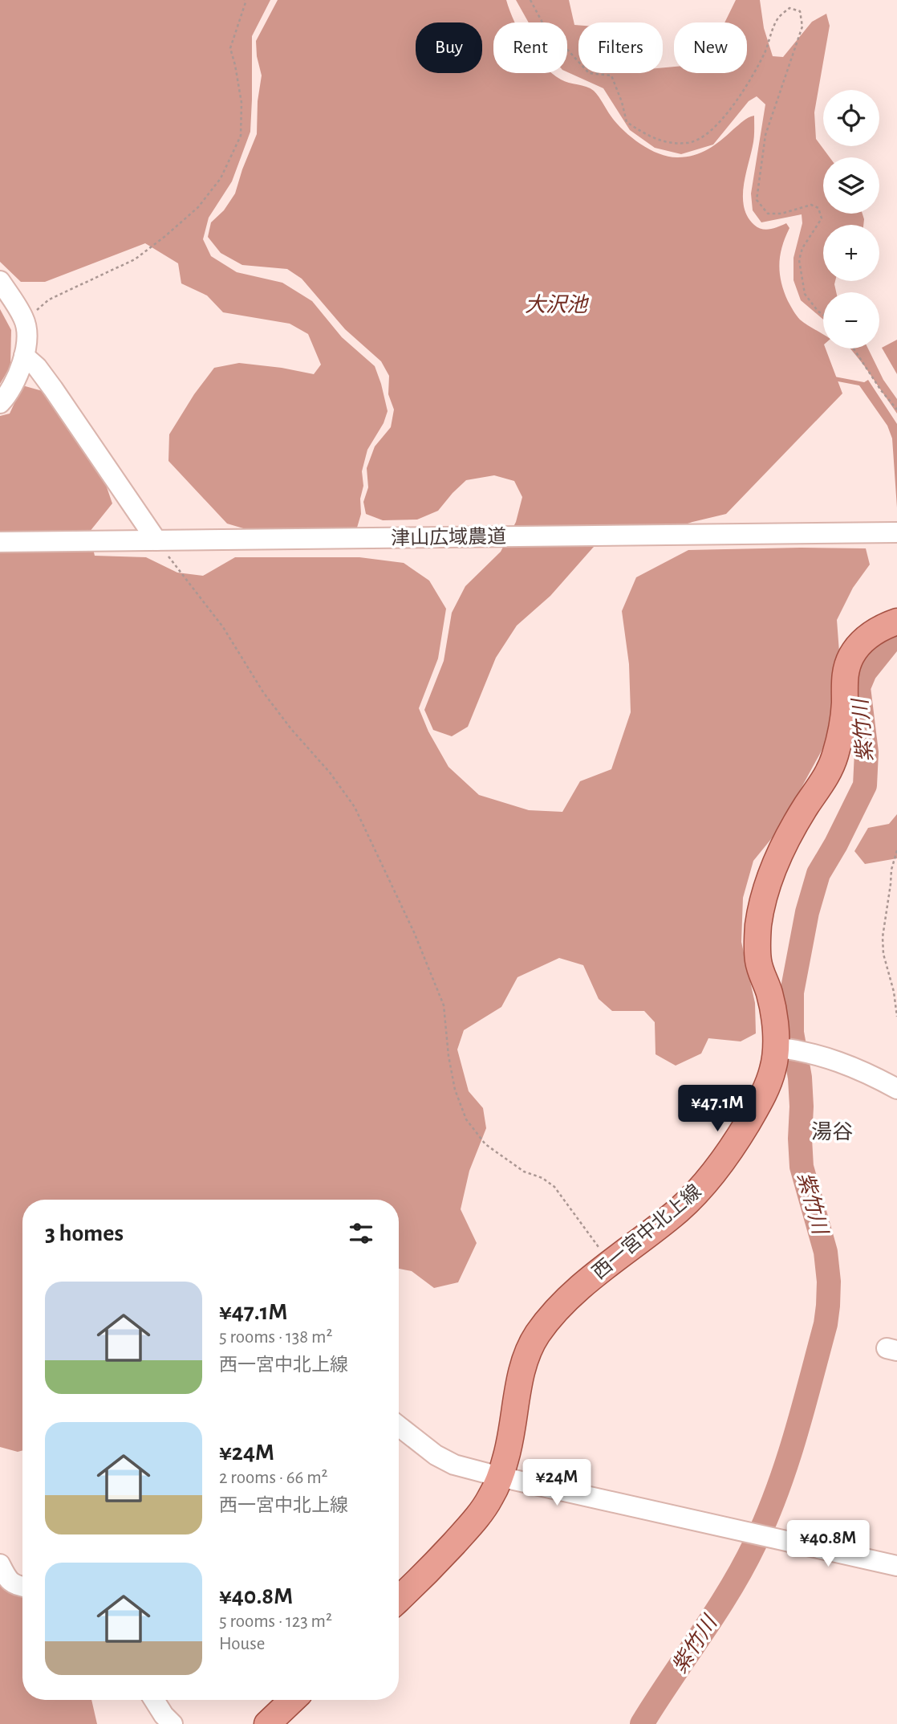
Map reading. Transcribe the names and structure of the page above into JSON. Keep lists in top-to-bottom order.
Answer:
{
  "streets": {
    "main road": ["西一宮中北上線"],
    "street": ["津山広域農道"]
  },
  "districts": ["湯谷"],
  "water": ["大沢池", "紫竹川"],
  "page": {
    "chip": [
      "Buy",
      "Rent",
      "Filters",
      "New"
    ],
    "map_buttons": ["+", "−"],
    "price": ["¥47.1M", "¥24M", "¥40.8M"],
    "heading": "3 homes",
    "list": [
      {
        "name": "¥47.1M",
        "note": "5 rooms · 138 m² · 西一宮中北上線"
      },
      {
        "name": "¥24M",
        "note": "2 rooms · 66 m² · 西一宮中北上線"
      },
      {
        "name": "¥40.8M",
        "note": "5 rooms · 123 m² · House"
      }
    ]
  }
}
